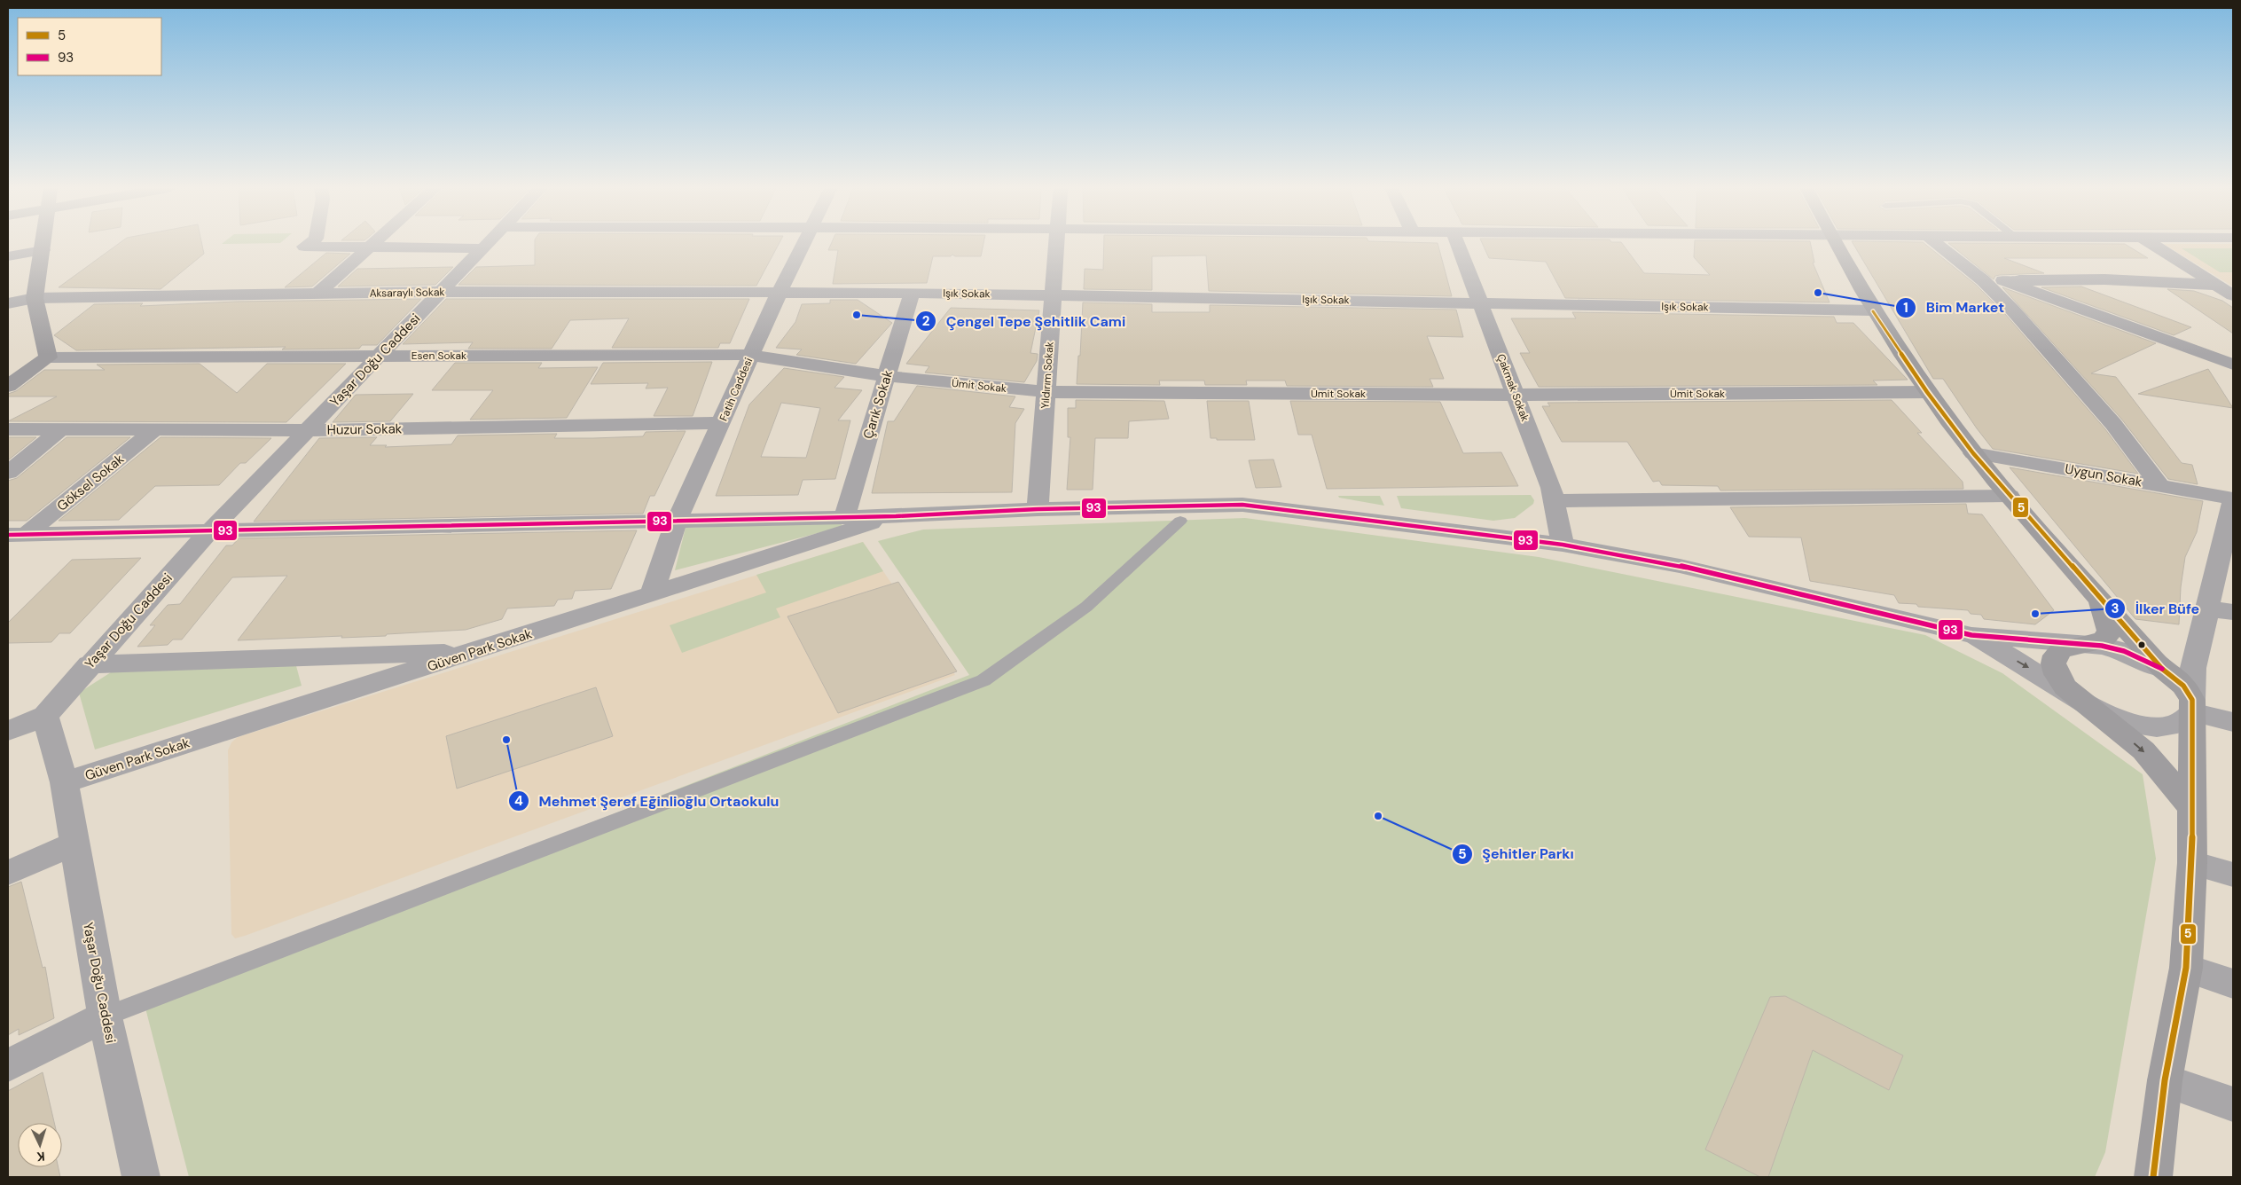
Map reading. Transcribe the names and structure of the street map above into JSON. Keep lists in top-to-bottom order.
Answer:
{
  "streets": {
    "street": [
      "Aksaraylı Sokak",
      "Işık Sokak",
      "Esen Sokak",
      "Yaşar Doğu Caddesi",
      "Yıldırım Sokak",
      "Ümit Sokak",
      "Çakmak Sokak",
      "Fatih Caddesi",
      "Çarık Sokak",
      "Huzur Sokak",
      "Uygun Sokak",
      "Göksel Sokak",
      "Güven Park Sokak"
    ]
  },
  "crossings": [
    ["Aksaraylı Sokak", "Işık Sokak"],
    ["Aksaraylı Sokak", "Yaşar Doğu Caddesi"],
    ["Aksaraylı Sokak", "Fatih Caddesi"],
    ["Işık Sokak", "Yıldırım Sokak"],
    ["Işık Sokak", "Çakmak Sokak"],
    ["Işık Sokak", "Fatih Caddesi"],
    ["Işık Sokak", "Çarık Sokak"],
    ["Esen Sokak", "Yaşar Doğu Caddesi"],
    ["Esen Sokak", "Ümit Sokak"],
    ["Esen Sokak", "Fatih Caddesi"],
    ["Yaşar Doğu Caddesi", "Huzur Sokak"],
    ["Yaşar Doğu Caddesi", "Güven Park Sokak"],
    ["Yıldırım Sokak", "Ümit Sokak"],
    ["Ümit Sokak", "Çakmak Sokak"],
    ["Ümit Sokak", "Fatih Caddesi"],
    ["Ümit Sokak", "Çarık Sokak"],
    ["Fatih Caddesi", "Huzur Sokak"],
    ["Fatih Caddesi", "Güven Park Sokak"],
    ["Huzur Sokak", "Göksel Sokak"]
  ],
  "places": [
    "Bim Market",
    "Çengel Tepe Şehitlik Cami",
    "İlker Büfe",
    "Mehmet Şeref Eğinlioğlu Ortaokulu",
    "Şehitler Parkı"
  ],
  "lines": ["transit line 5", "transit line 93"],
  "legend": ["5", "93"],
  "north": "bottom"
}
